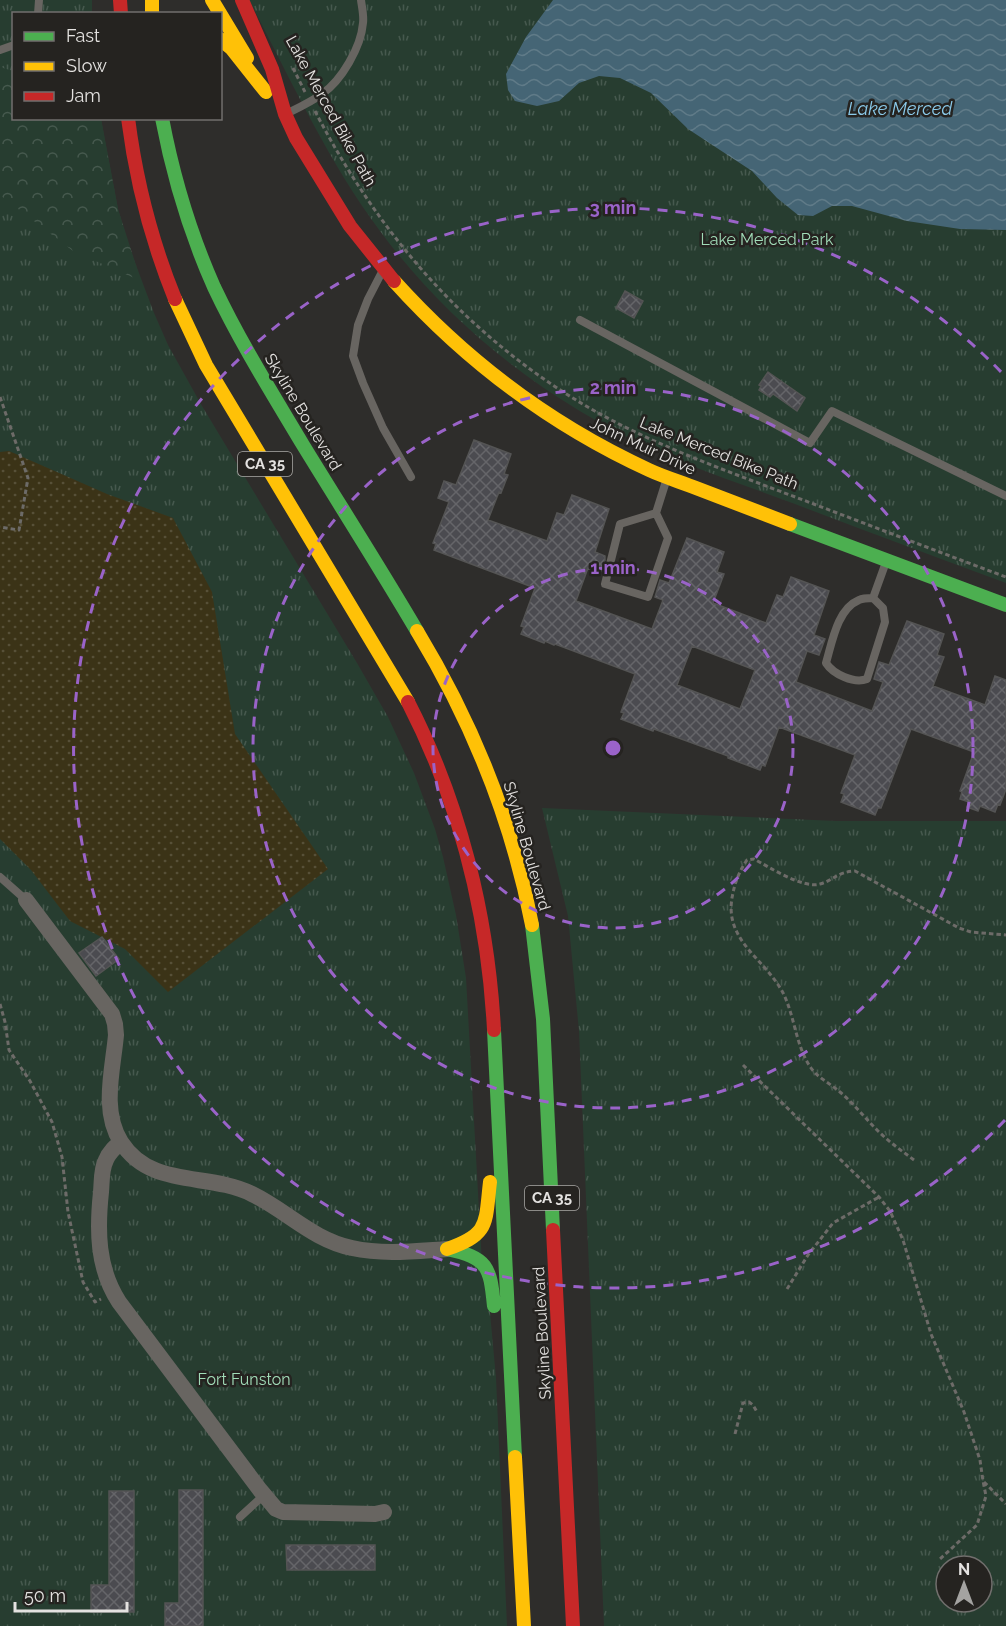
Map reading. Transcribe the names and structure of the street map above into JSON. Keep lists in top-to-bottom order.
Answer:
{
  "streets": {
    "main road": ["Skyline Boulevard", "John Muir Drive", "CA 35"],
    "path": ["Lake Merced Bike Path"]
  },
  "water": ["Lake Merced"],
  "parks": ["Lake Merced Park", "Fort Funston"],
  "legend": ["Fast", "Slow", "Jam"],
  "scale_bar": "50 m",
  "north": "top",
  "rings": ["3 min", "2 min", "1 min"]
}
